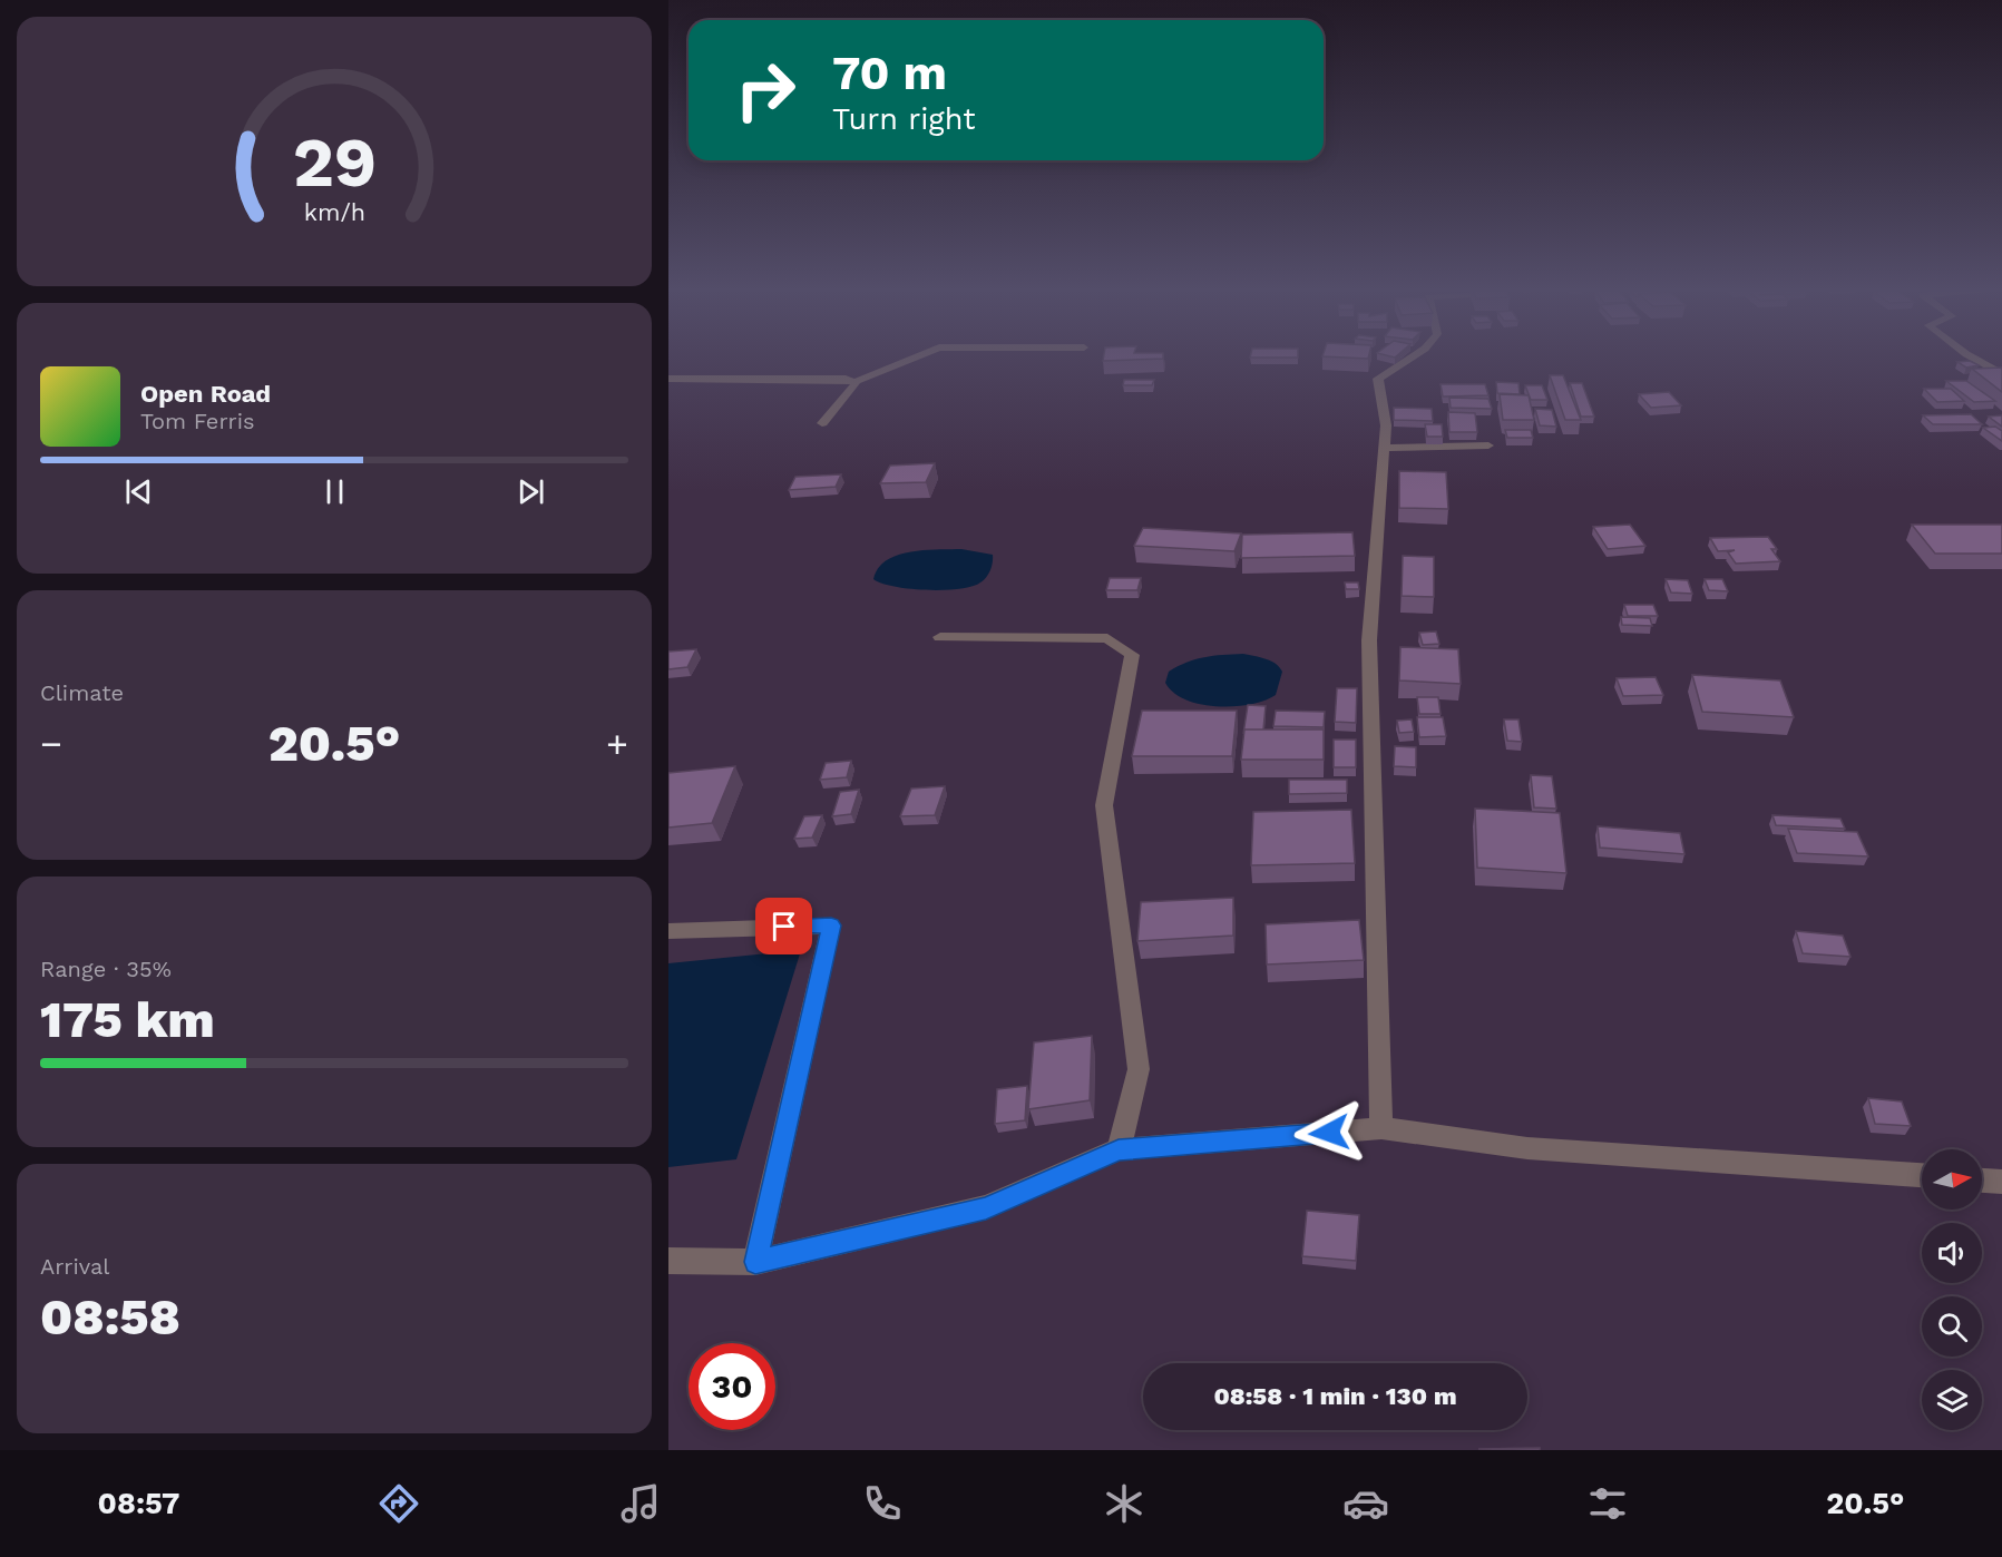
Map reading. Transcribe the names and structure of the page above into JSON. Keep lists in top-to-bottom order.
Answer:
{
  "north": "right",
  "page": {
    "turn": ["70 m", "Turn right"],
    "song": ["Open Road", "Tom Ferris"],
    "tile": [
      "Climate",
      ["Range · 35%", "175 km"],
      ["Arrival", "08:58"]
    ],
    "heat": ["−", "20.5°", "+"],
    "limit": "30",
    "trip": "08:58 · 1 min · 130 m",
    "tabs": ["08:57", "20.5°"],
    "gauge": ["29", "km/h"]
  }
}
